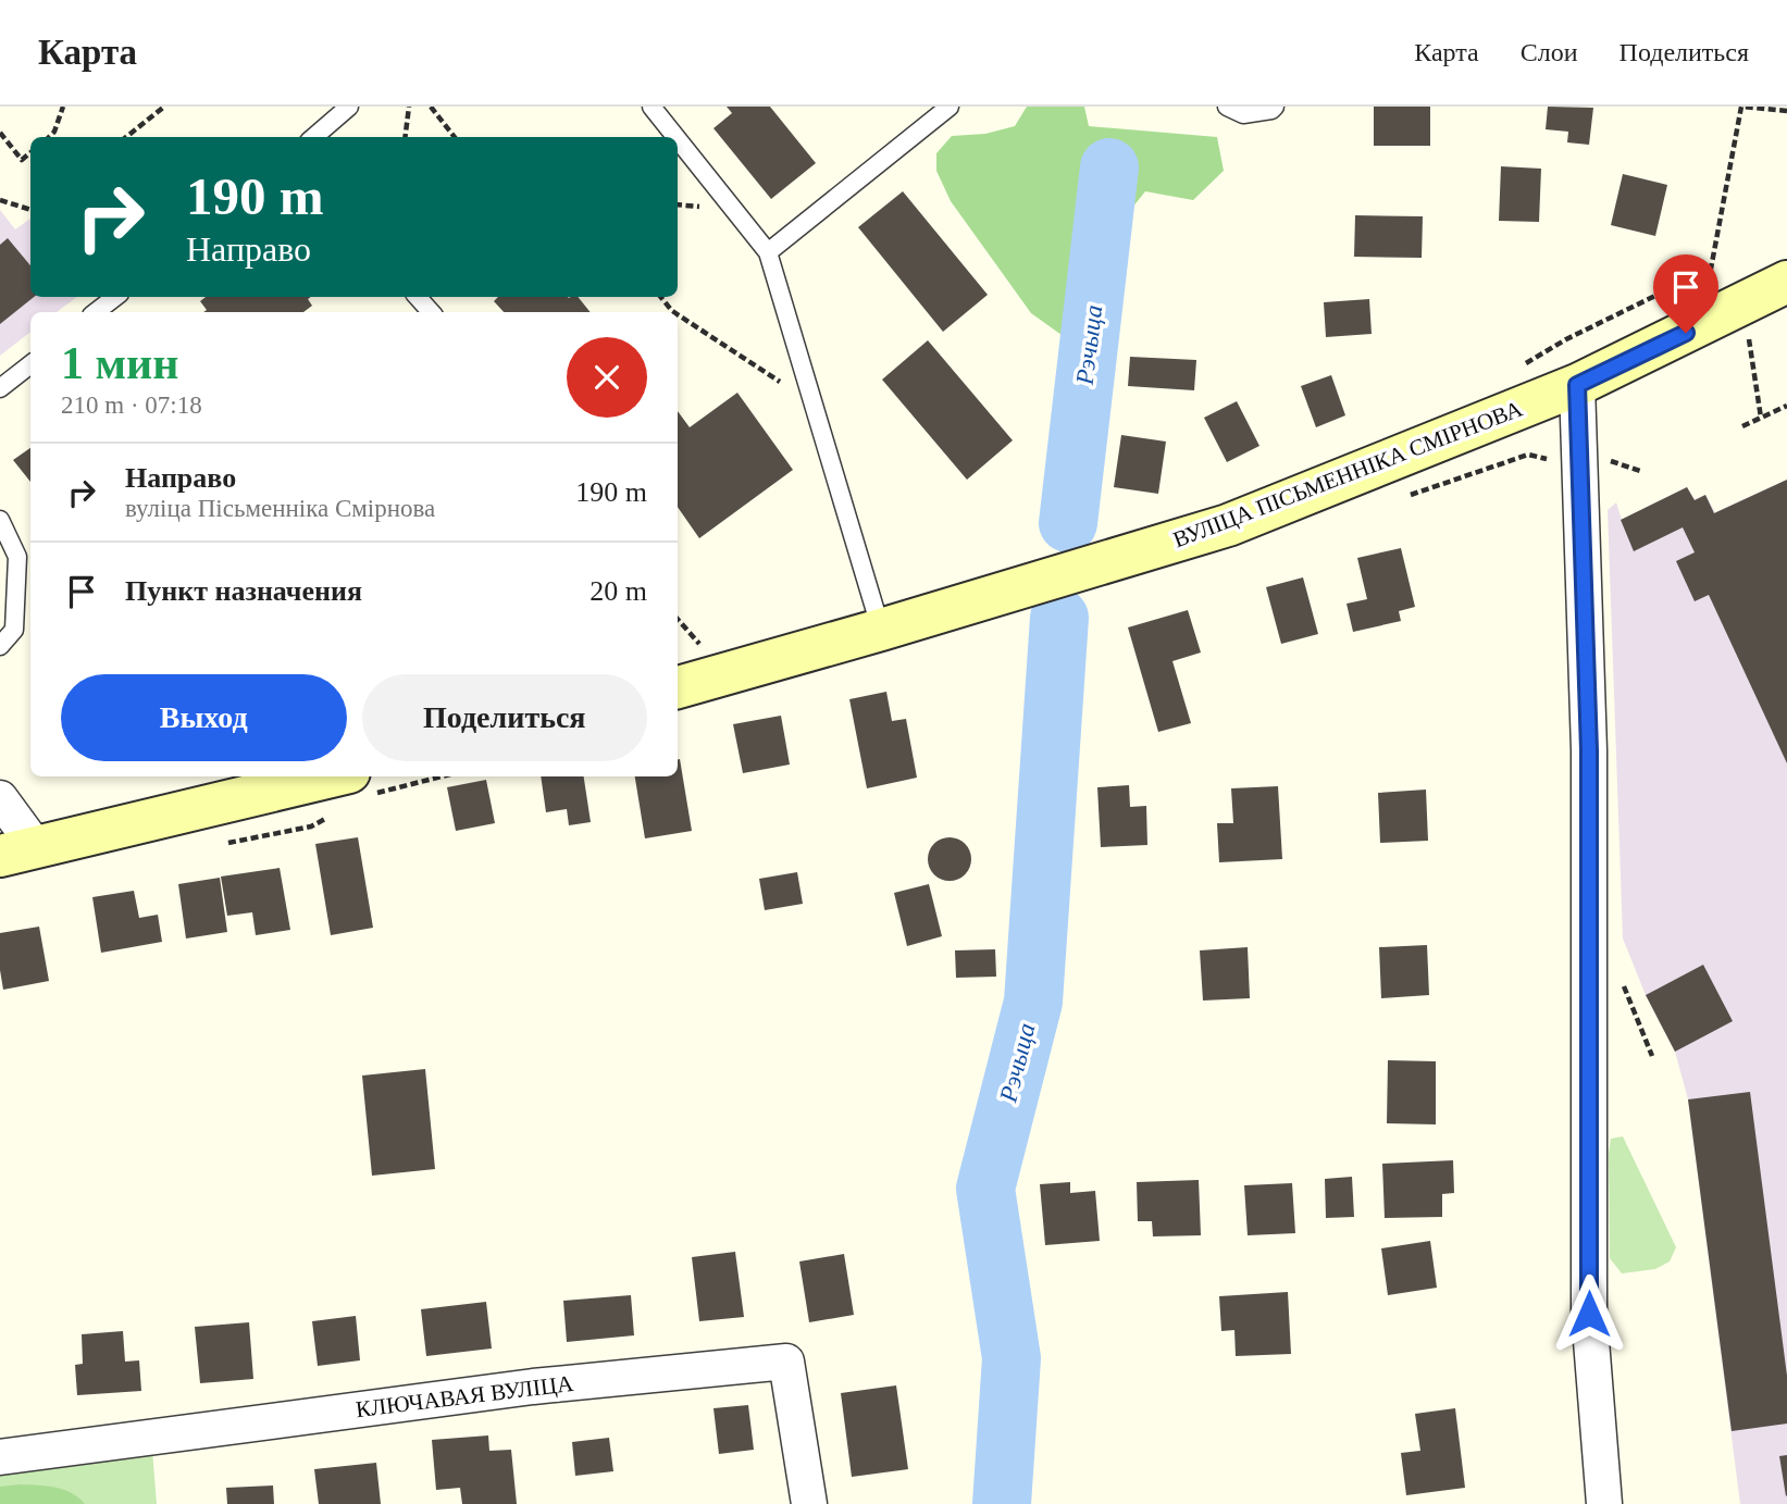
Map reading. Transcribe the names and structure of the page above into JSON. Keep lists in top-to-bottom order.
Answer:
{
  "streets": {
    "main road": ["ВУЛІЦА ПІСЬМЕННІКА СМІРНОВА"],
    "street": ["КЛЮЧАВАЯ ВУЛІЦА"]
  },
  "water": ["Рэчыца"],
  "page": {
    "header": "Карта",
    "nav": ["Карта", "Слои", "Поделиться"],
    "turn": ["190 m", "Направо"],
    "heading": ["1 мин", "210 m · 07:18"],
    "list": [
      {
        "name": "Направо",
        "note": "вуліца Пісьменніка Смірнова",
        "value": "190 m"
      },
      {
        "name": "Пункт назначения",
        "value": "20 m"
      }
    ],
    "buttons": ["Выход", "Поделиться"]
  }
}
